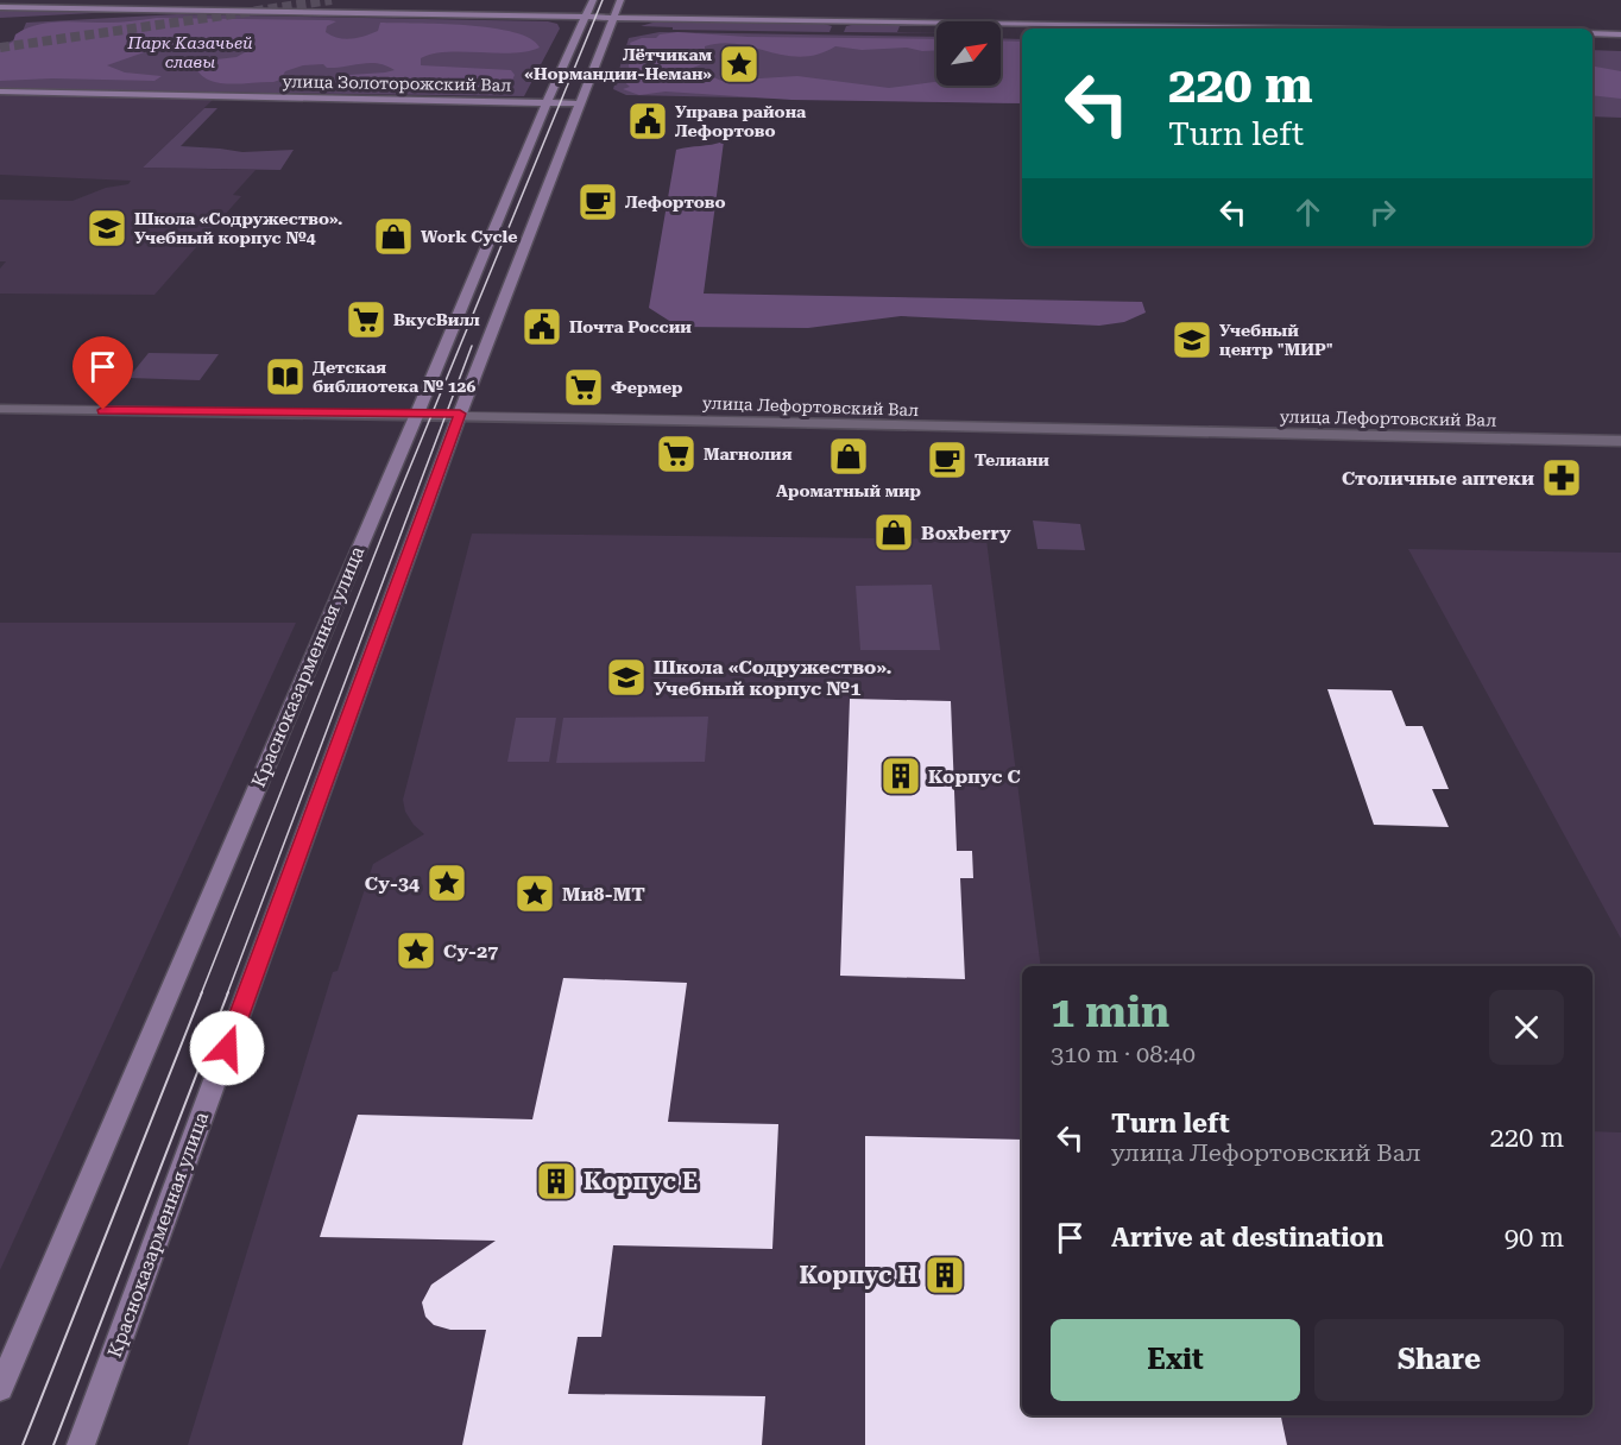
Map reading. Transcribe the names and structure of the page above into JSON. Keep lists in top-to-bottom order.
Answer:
{
  "streets": {
    "main road": ["улица Золоторожский Вал", "Красноказарменная улица"],
    "street": ["улица Лефортовский Вал"]
  },
  "crossings": [
    ["улица Золоторожский Вал", "Красноказарменная улица"],
    ["улица Лефортовский Вал", "Красноказарменная улица"]
  ],
  "parks": ["Парк Казачьей славы"],
  "places": {
    "place": [
      "Лётчикам «Нормандии-Неман»",
      "Су-34",
      "Ми8-МТ",
      "Су-27"
    ],
    "public building": ["Управа района Лефортово", "Почта России"],
    "cafe": ["Лефортово", "Телиани"],
    "school or university": ["Школа «Содружество». Учебный корпус №4", "Учебный центр \"МИР\"", "Школа «Содружество». Учебный корпус №1"],
    "shop": ["Work Cycle", "Ароматный мир", "Boxberry"],
    "supermarket": ["ВкусВилл", "Фермер", "Магнолия"],
    "library": ["Детская библиотека № 126"],
    "pharmacy": ["Столичные аптеки"],
    "building": ["Корпус С", "Корпус Е", "Корпус Н"]
  },
  "north": "top right",
  "page": {
    "turn": ["220 m", "Turn left"],
    "heading": ["1 min", "310 m · 08:40"],
    "list": [
      {
        "name": "Turn left",
        "note": "улица Лефортовский Вал",
        "value": "220 m"
      },
      {
        "name": "Arrive at destination",
        "value": "90 m"
      }
    ],
    "buttons": ["Exit", "Share"]
  }
}
